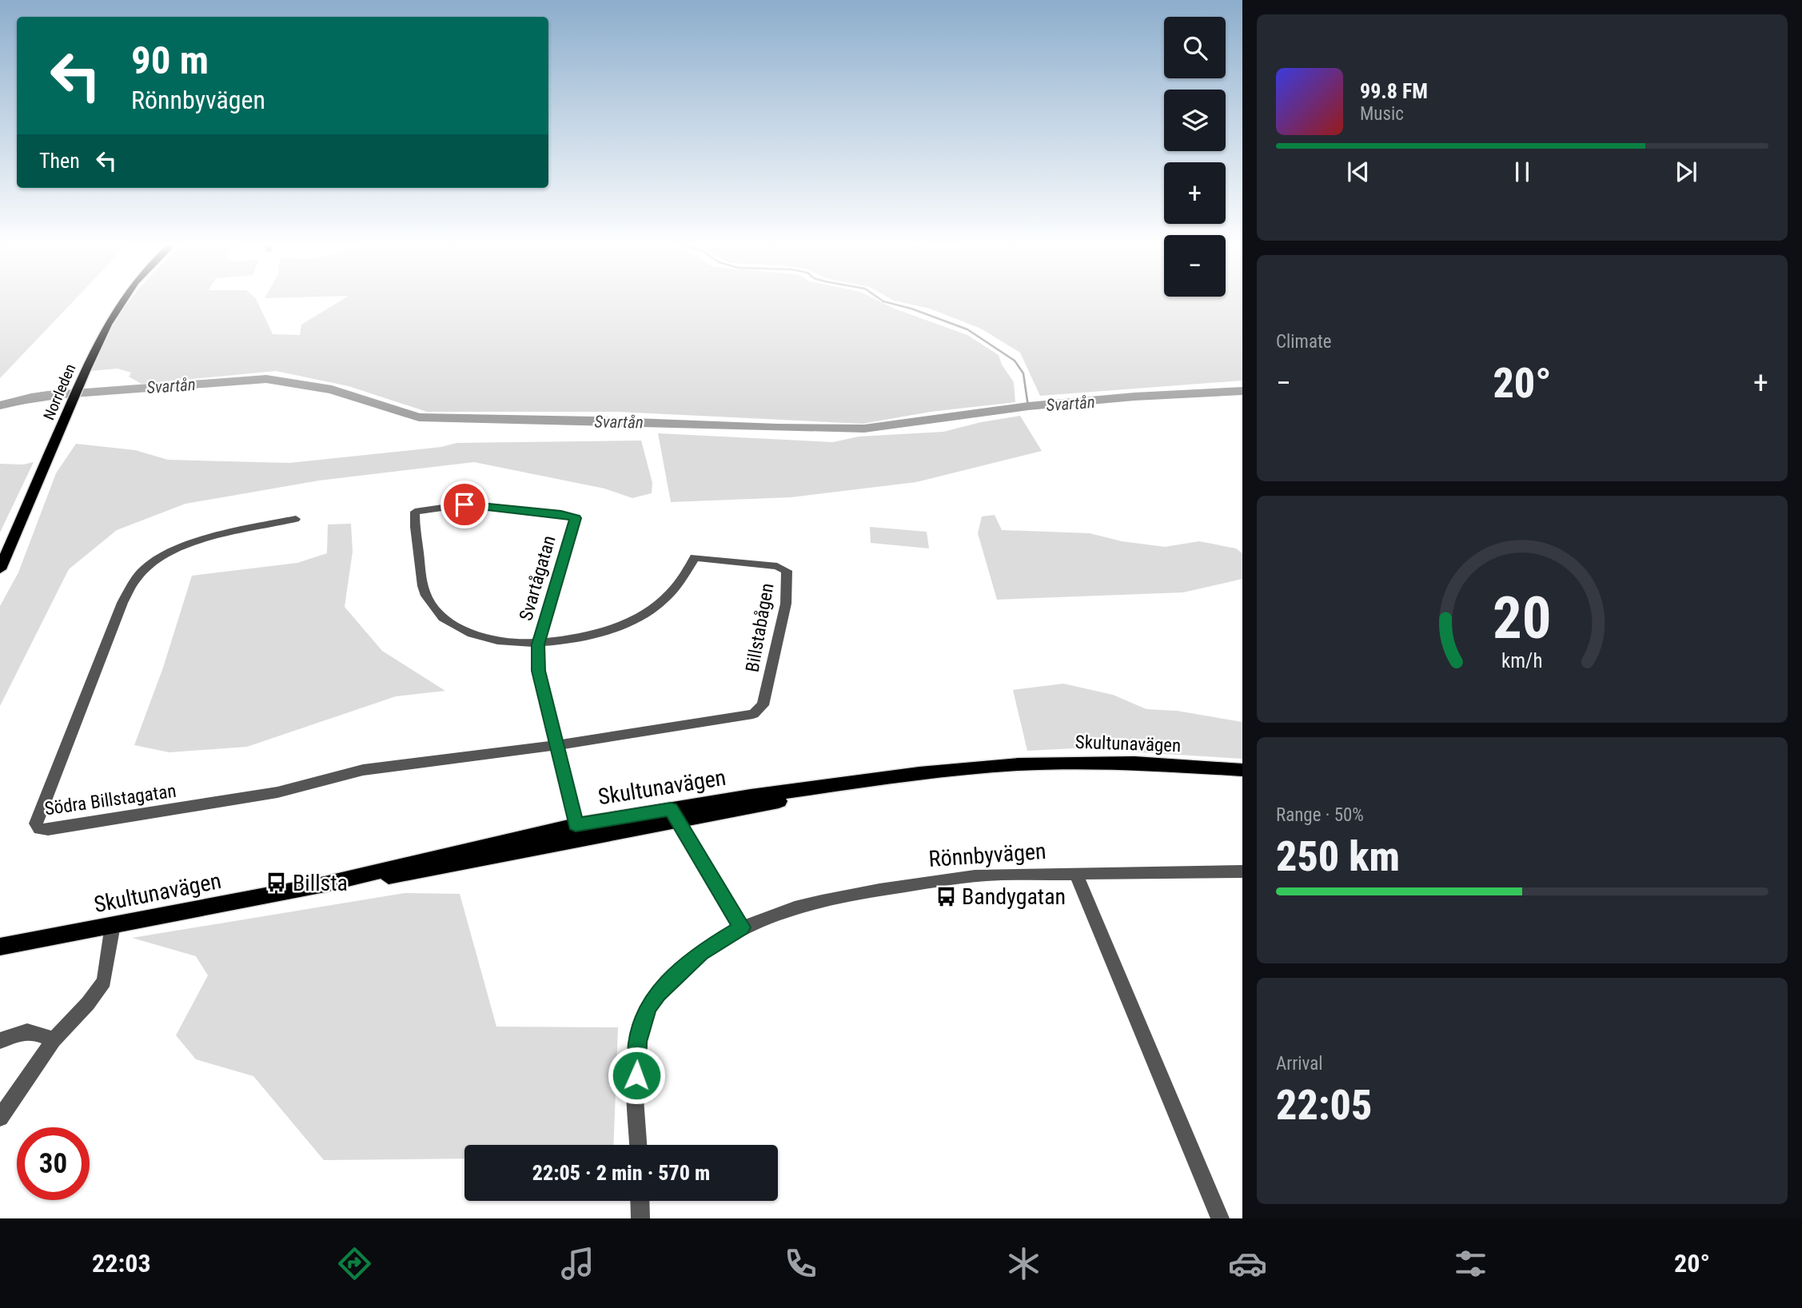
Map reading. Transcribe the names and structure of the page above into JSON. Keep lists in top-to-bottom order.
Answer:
{
  "streets": {
    "main road": ["Norrleden", "Skultunavägen"],
    "street": [
      "Svartågatan",
      "Billstabågen",
      "Södra Billstagatan",
      "Rönnbyvägen"
    ]
  },
  "crossings": [
    ["Svartågatan", "Billstabågen"],
    ["Svartågatan", "Skultunavägen"],
    ["Svartågatan", "Södra Billstagatan"],
    ["Billstabågen", "Södra Billstagatan"]
  ],
  "water": ["Svartån"],
  "places": {
    "bus stop": ["Billsta", "Bandygatan"]
  },
  "page": {
    "map_buttons": ["+", "−"],
    "turn": ["90 m", "Rönnbyvägen"],
    "song": ["99.8 FM", "Music"],
    "then": "Then",
    "tile": [
      "Climate",
      ["Range · 50%", "250 km"],
      ["Arrival", "22:05"]
    ],
    "heat": ["−", "20°", "+"],
    "limit": "30",
    "trip": "22:05 · 2 min · 570 m",
    "tabs": ["22:03", "20°"],
    "gauge": ["20", "km/h"]
  }
}
